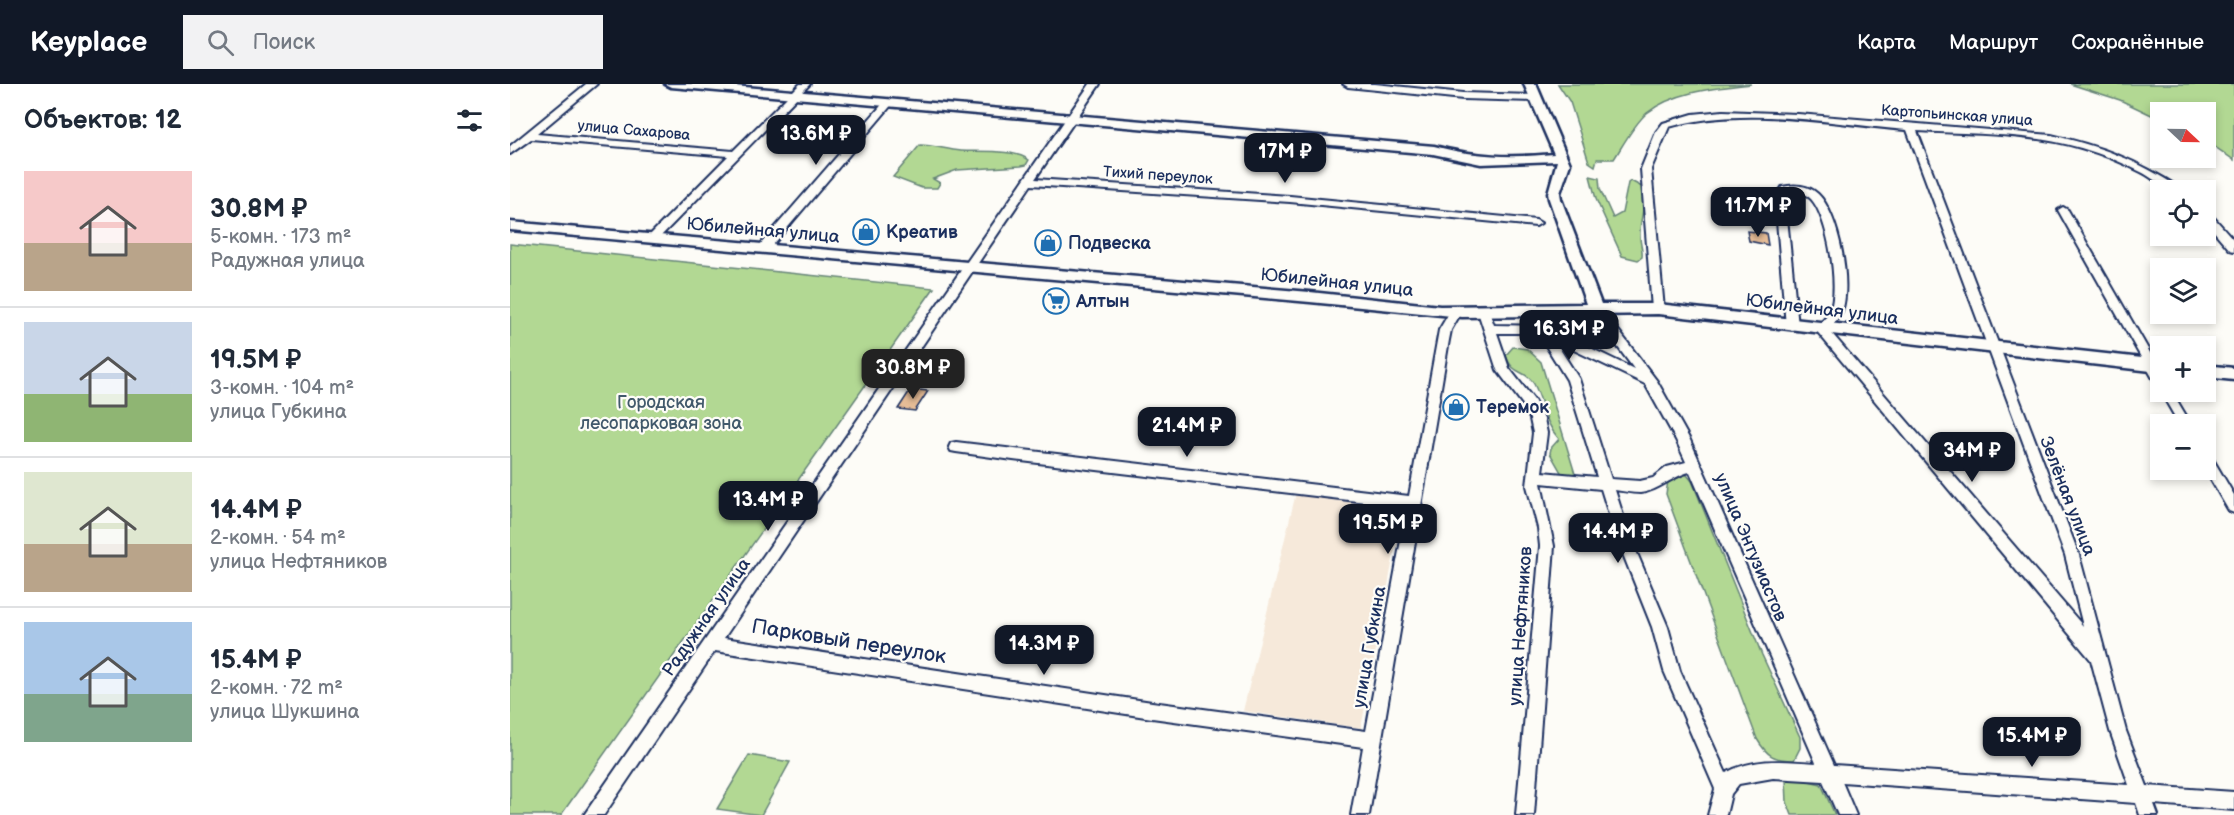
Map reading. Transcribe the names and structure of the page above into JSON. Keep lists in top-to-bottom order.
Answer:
{
  "streets": {
    "street": [
      "Картопьинская улица",
      "улица Сахарова",
      "Тихий переулок",
      "Юбилейная улица",
      "Зелёная улица",
      "улица Энтузиастов",
      "Радужная улица",
      "улица Нефтяников",
      "Парковый переулок",
      "улица Губкина"
    ]
  },
  "crossings": [
    ["Картопьинская улица", "Юбилейная улица"],
    ["Картопьинская улица", "Зелёная улица"],
    ["Тихий переулок", "Радужная улица"],
    ["Юбилейная улица", "Зелёная улица"],
    ["Юбилейная улица", "улица Энтузиастов"],
    ["Юбилейная улица", "Радужная улица"],
    ["Юбилейная улица", "улица Нефтяников"],
    ["Юбилейная улица", "улица Губкина"],
    ["Радужная улица", "Парковый переулок"],
    ["Парковый переулок", "улица Губкина"]
  ],
  "parks": ["Городская лесопарковая зона"],
  "places": {
    "shop": ["Креатив", "Подвеска", "Теремок"],
    "supermarket": ["Алтын"]
  },
  "north": "right",
  "page": {
    "header": "Keyplace",
    "search": "Поиск",
    "nav": ["Карта", "Маршрут", "Сохранённые"],
    "heading": "Объектов: 12",
    "map_buttons": ["+", "−"],
    "price": [
      "13.6M ₽",
      "17M ₽",
      "11.7M ₽",
      "16.3M ₽",
      "30.8M ₽",
      "21.4M ₽",
      "34M ₽",
      "13.4M ₽",
      "19.5M ₽",
      "14.4M ₽",
      "14.3M ₽",
      "15.4M ₽"
    ],
    "list": [
      {
        "name": "30.8M ₽",
        "note": "5-комн. · 173 m² · Радужная улица"
      },
      {
        "name": "19.5M ₽",
        "note": "3-комн. · 104 m² · улица Губкина"
      },
      {
        "name": "14.4M ₽",
        "note": "2-комн. · 54 m² · улица Нефтяников"
      },
      {
        "name": "15.4M ₽",
        "note": "2-комн. · 72 m² · улица Шукшина"
      }
    ]
  }
}
